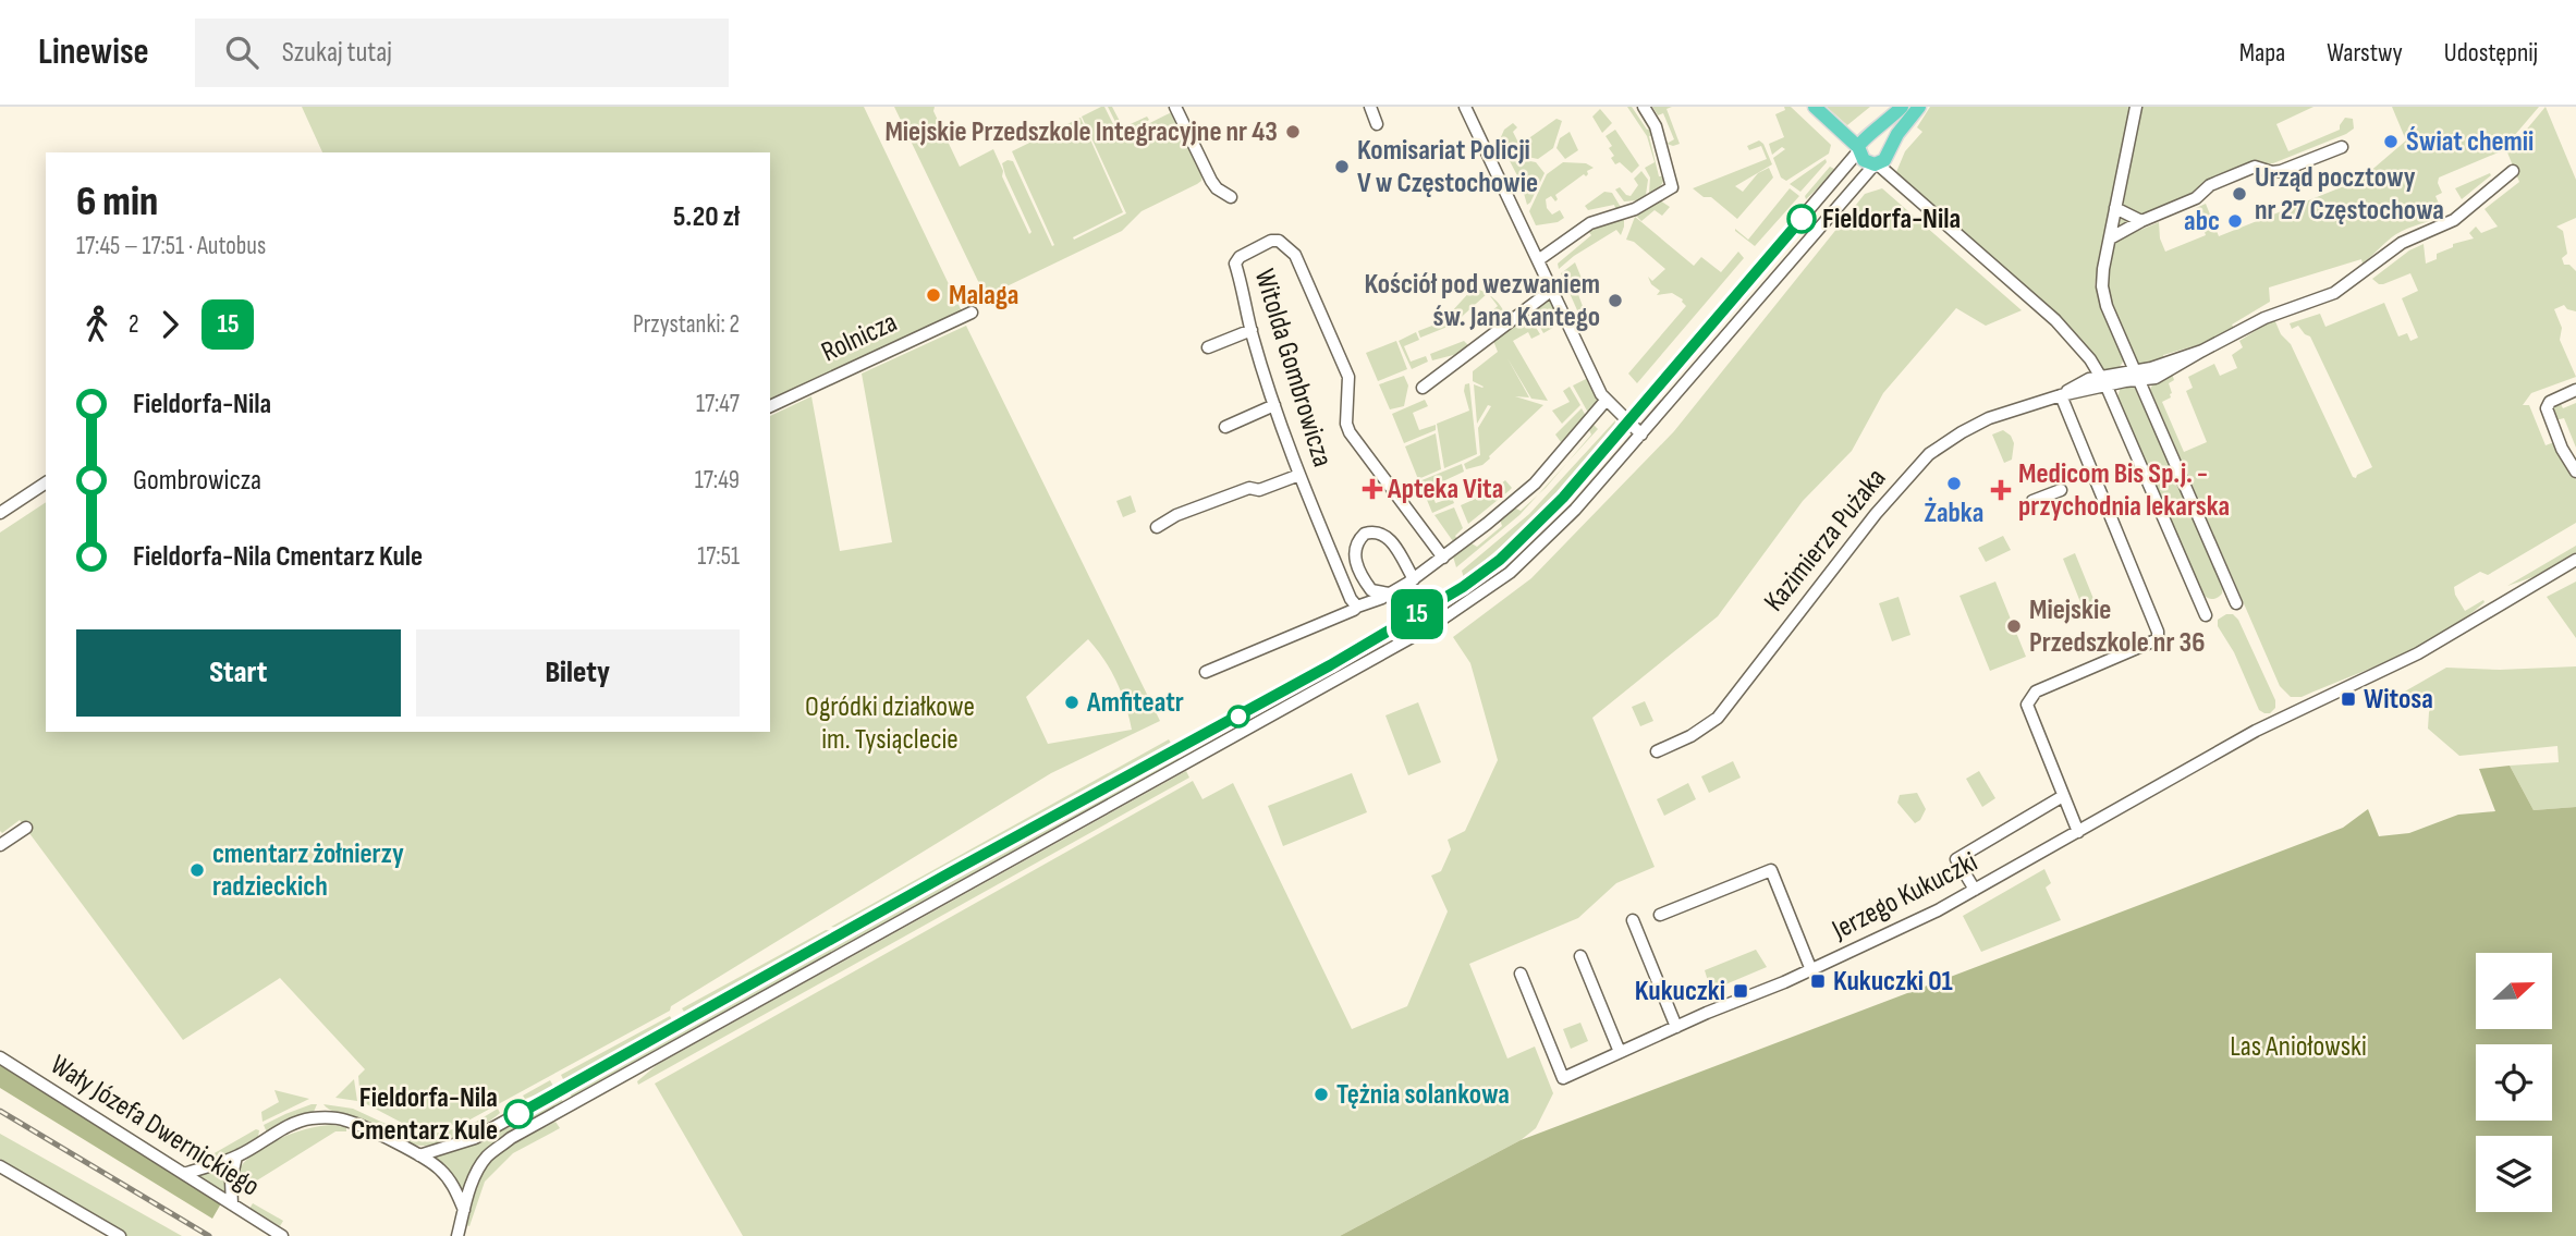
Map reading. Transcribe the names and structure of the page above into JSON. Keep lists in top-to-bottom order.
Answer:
{
  "streets": {
    "street": [
      "Rolnicza",
      "Witolda Gombrowicza",
      "Kazimierza Pużaka",
      "Jerzego Kukuczki",
      "Wały Józefa Dwernickiego"
    ]
  },
  "parks": ["Ogródki działkowe im. Tysiąclecie", "Las Aniołowski"],
  "places": {
    "other": [
      "Miejskie Przedszkole Integracyjne nr 43",
      "Świat chemii",
      "Komisariat Policji V w Częstochowie",
      "Urząd pocztowy nr 27 Częstochowa",
      "Fieldorfa-Nila",
      "abc",
      "Malaga",
      "Kościół pod wezwaniem św. Jana Kantego",
      "Żabka",
      "Miejskie Przedszkole nr 36",
      "Amfiteatr",
      "cmentarz żołnierzy radzieckich",
      "Tężnia solankowa",
      "Fieldorfa-Nila Cmentarz Kule"
    ],
    "health": ["Apteka Vita", "Medicom Bis Sp.j. - przychodnia lekarska"],
    "transit": ["Witosa", "Kukuczki 01", "Kukuczki"]
  },
  "lines": ["bus line 15"],
  "north": "right",
  "page": {
    "header": "Linewise",
    "search": "Szukaj tutaj",
    "nav": ["Mapa", "Warstwy", "Udostępnij"],
    "on_map": "15",
    "heading": ["6 min", "17:45 – 17:51 · Autobus", "5.20 zł"],
    "legs": ["2", "15", "Przystanki: 2"],
    "list": [
      {
        "name": "Fieldorfa-Nila",
        "value": "17:47"
      },
      {
        "name": "Gombrowicza",
        "value": "17:49"
      },
      {
        "name": "Fieldorfa-Nila Cmentarz Kule",
        "value": "17:51"
      }
    ],
    "buttons": ["Start", "Bilety"]
  }
}
